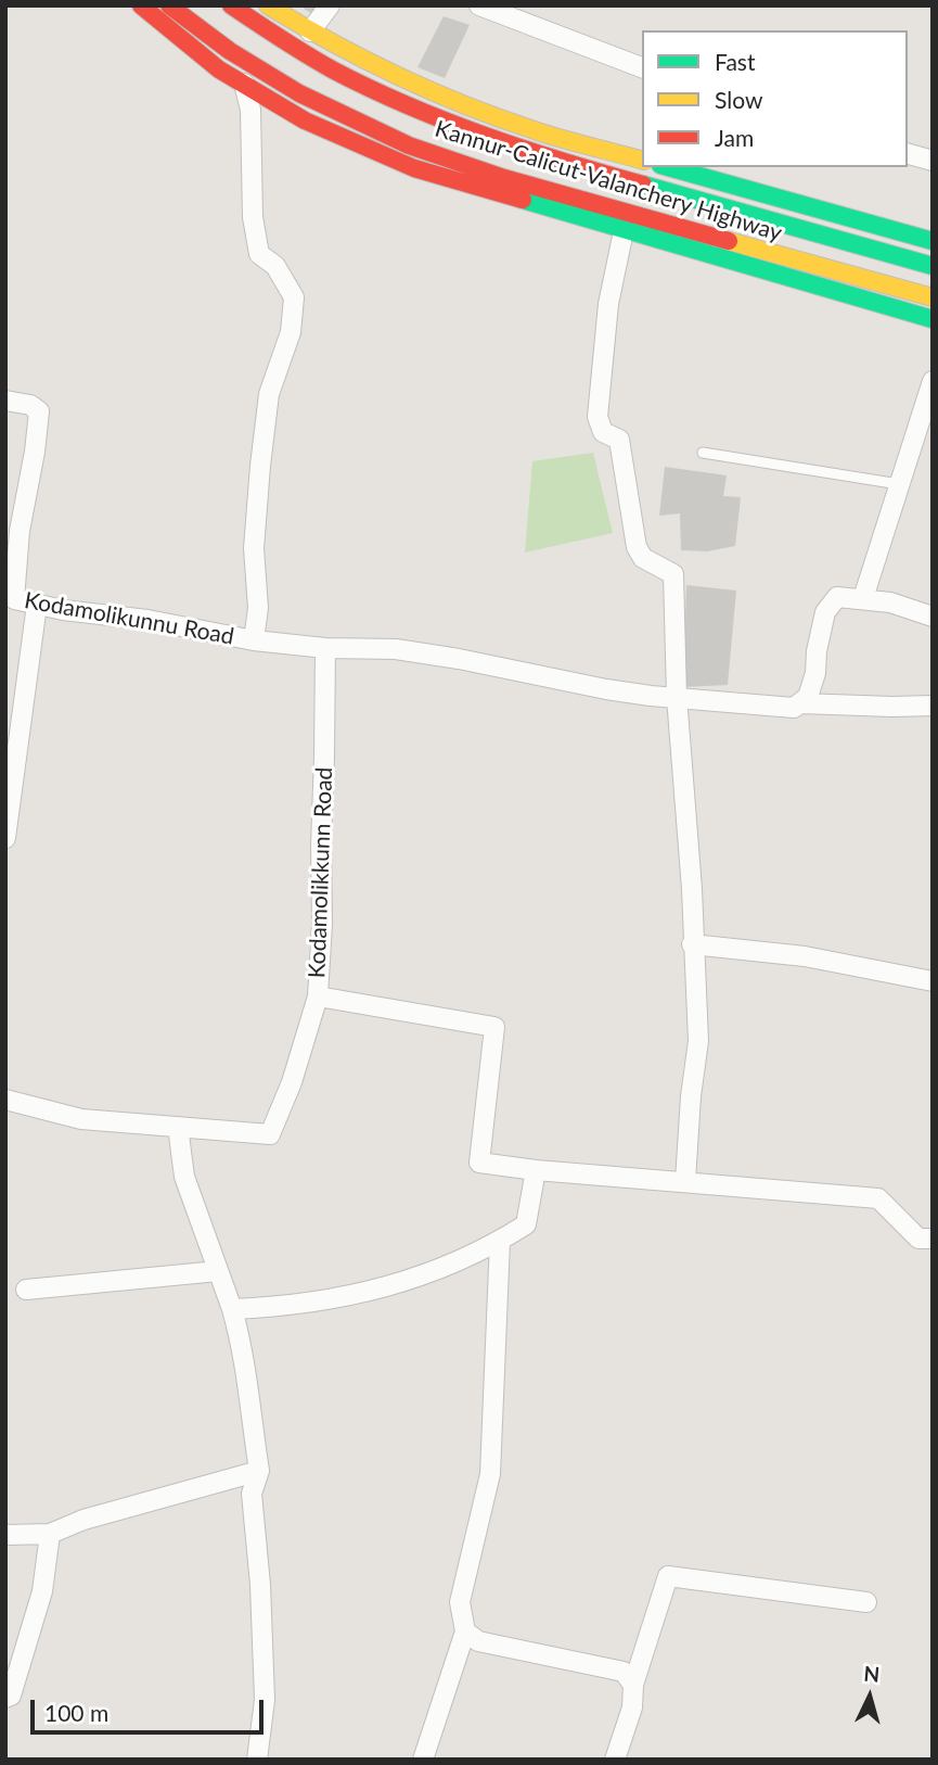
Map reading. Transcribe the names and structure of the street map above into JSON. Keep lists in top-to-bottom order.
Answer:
{
  "streets": {
    "main road": ["Kannur-Calicut-Valanchery Highway"],
    "street": ["Kodamolikunnu Road", "Kodamolikkunn Road"]
  },
  "legend": ["Fast", "Slow", "Jam"],
  "scale_bar": "100 m",
  "north": "top"
}
